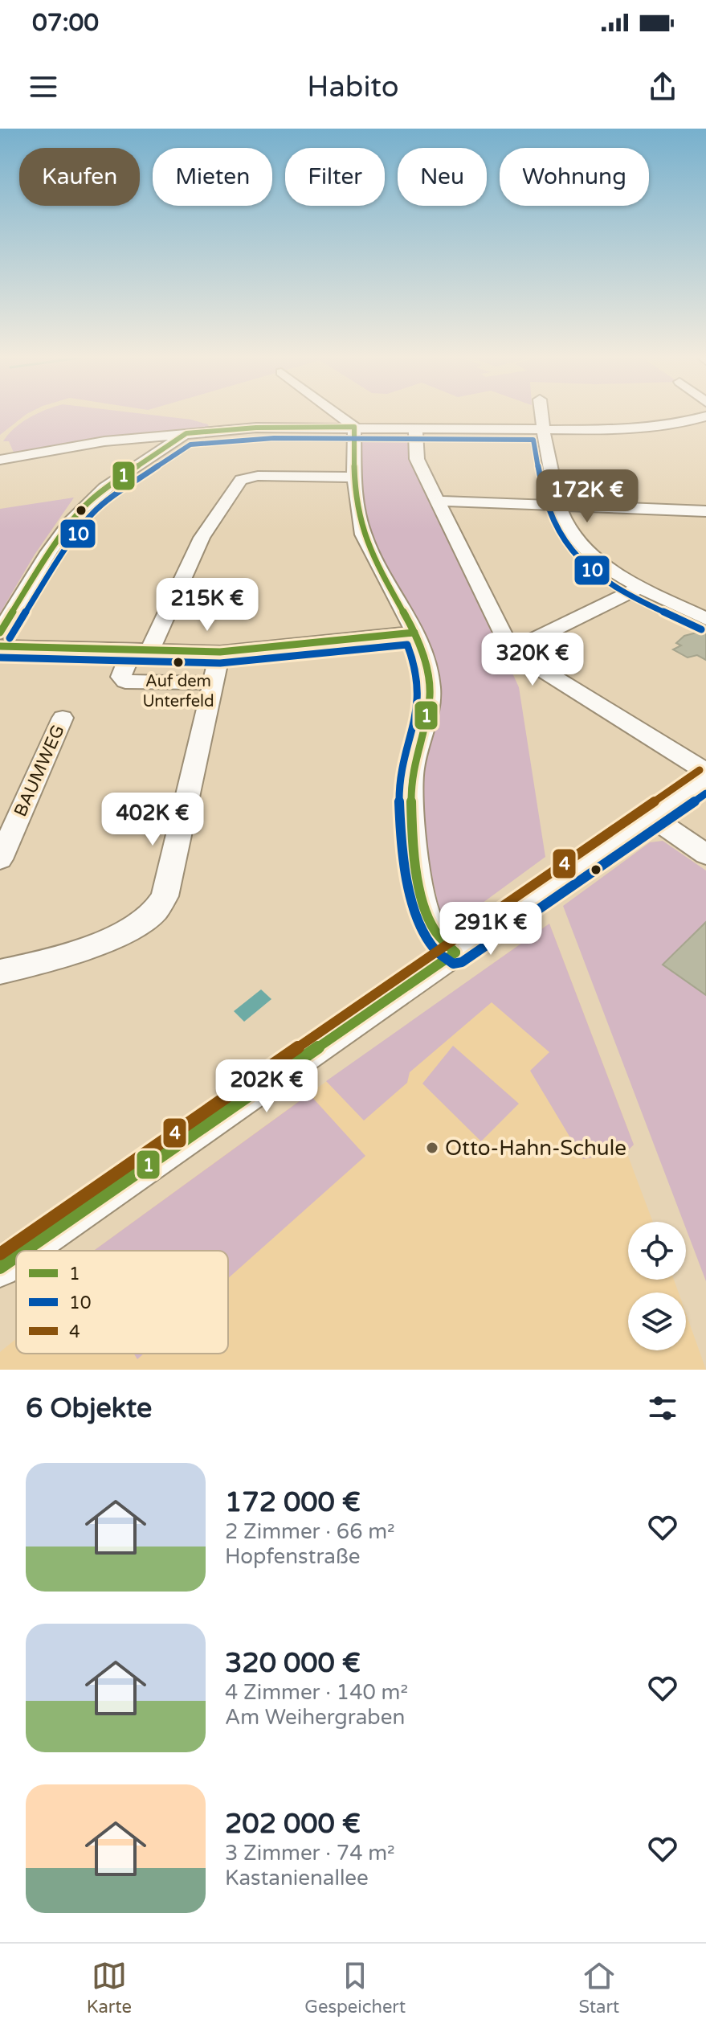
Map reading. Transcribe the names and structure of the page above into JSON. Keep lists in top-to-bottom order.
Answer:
{
  "streets": {
    "street": ["BAUMWEG"]
  },
  "places": ["Auf dem Unterfeld", "Otto-Hahn-Schule"],
  "lines": ["transit line 1", "transit line 10", "transit line 4"],
  "legend": ["1", "10", "4"],
  "page": {
    "status": "07:00",
    "header": "Habito",
    "chip": [
      "Kaufen",
      "Mieten",
      "Filter",
      "Neu",
      "Wohnung"
    ],
    "price": [
      "172K €",
      "215K €",
      "320K €",
      "402K €",
      "291K €",
      "202K €"
    ],
    "heading": "6 Objekte",
    "list": [
      {
        "name": "172 000 €",
        "note": "2 Zimmer · 66 m² · Hopfenstraße"
      },
      {
        "name": "320 000 €",
        "note": "4 Zimmer · 140 m² · Am Weihergraben"
      },
      {
        "name": "202 000 €",
        "note": "3 Zimmer · 74 m² · Kastanienallee"
      }
    ],
    "tabs": ["Karte", "Gespeichert", "Start"]
  }
}
